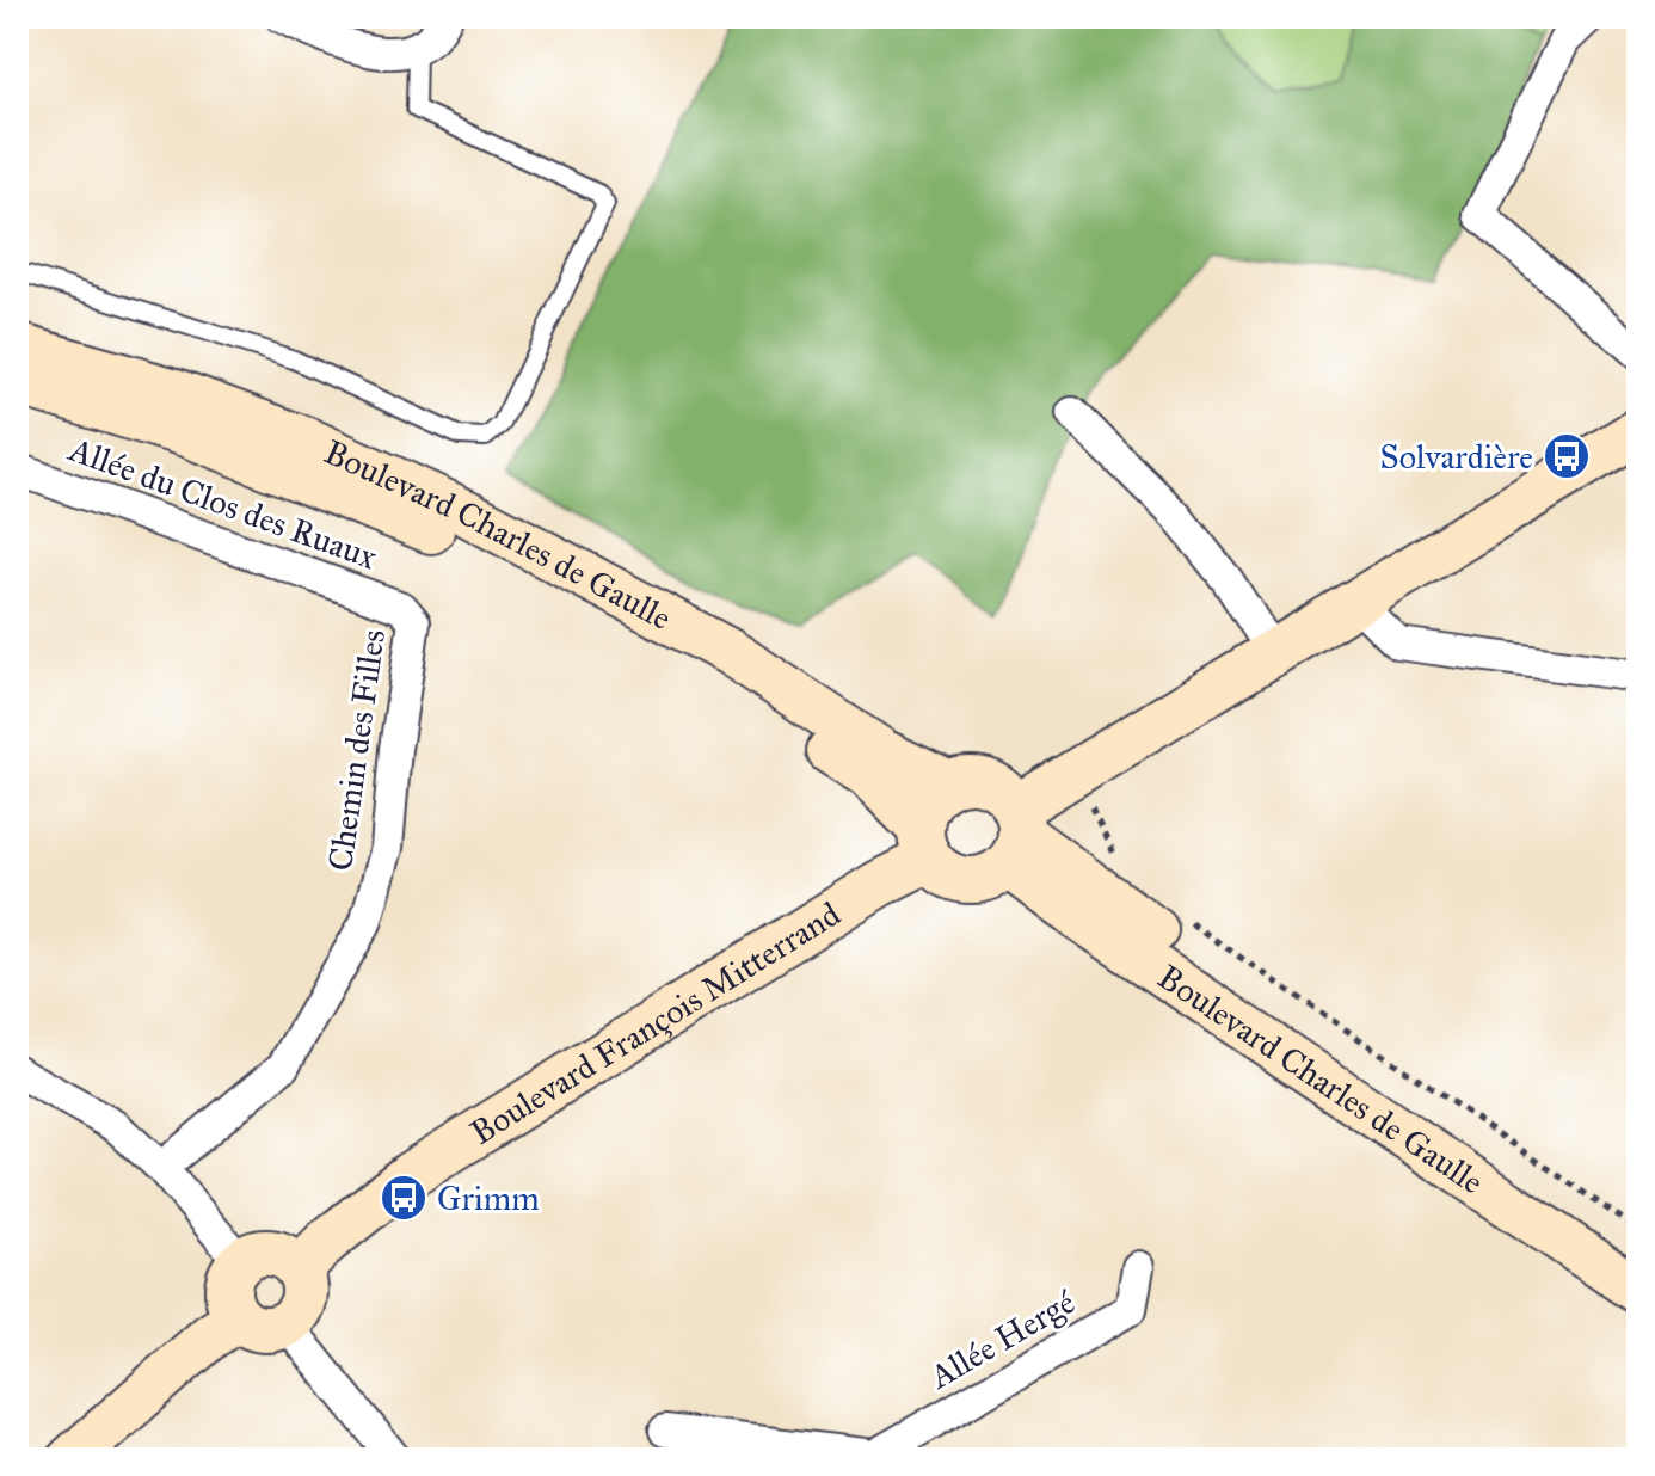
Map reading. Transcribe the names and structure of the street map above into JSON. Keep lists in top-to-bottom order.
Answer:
{
  "streets": {
    "street": [
      "Allée du Clos des Ruaux",
      "Boulevard Charles de Gaulle",
      "Chemin des Filles",
      "Boulevard François Mitterrand",
      "Allée Hergé"
    ]
  },
  "crossings": [
    ["Allée du Clos des Ruaux", "Chemin des Filles"],
    ["Boulevard Charles de Gaulle", "Boulevard François Mitterrand"]
  ],
  "places": {
    "bus stop": ["Solvardière", "Grimm"]
  }
}
